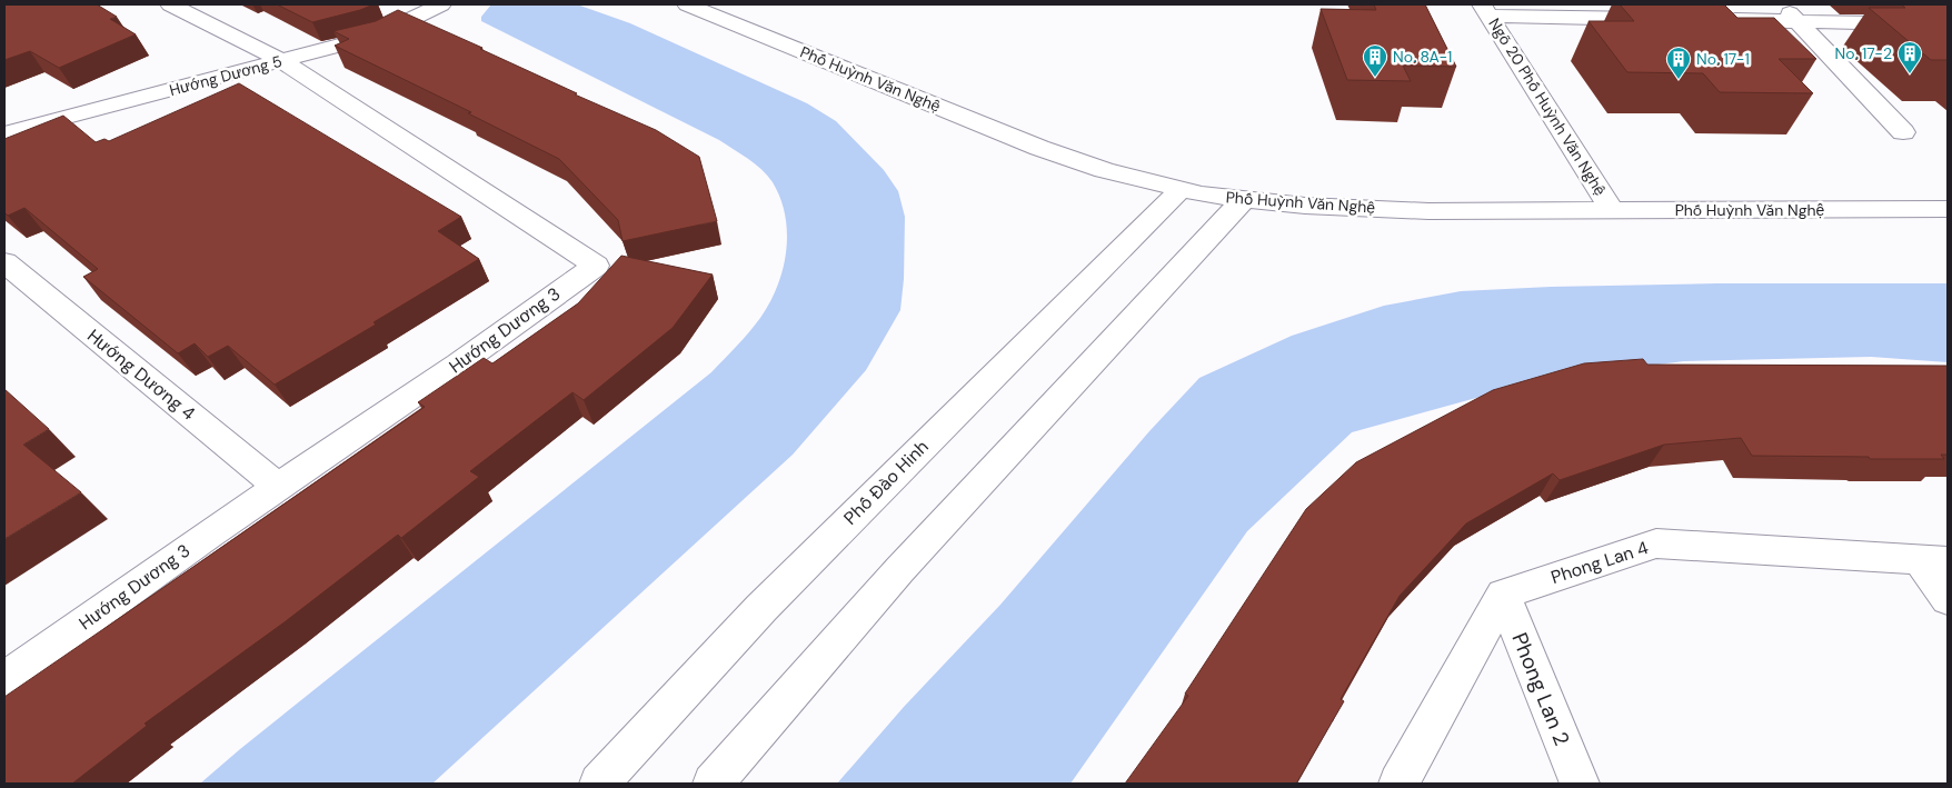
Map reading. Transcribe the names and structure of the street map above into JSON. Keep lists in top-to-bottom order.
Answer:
{
  "streets": {
    "street": [
      "Hướng Dương 5",
      "Phố Huỳnh Văn Nghệ",
      "Ngõ 20 Phố Huỳnh Văn Nghệ",
      "Hướng Dương 3",
      "Hướng Dương 4",
      "Phố Đào Hinh",
      "Phong Lan 4",
      "Phong Lan 2"
    ]
  },
  "crossings": [
    ["Hướng Dương 5", "Hướng Dương 3"],
    ["Phố Huỳnh Văn Nghệ", "Ngõ 20 Phố Huỳnh Văn Nghệ"],
    ["Phố Huỳnh Văn Nghệ", "Phố Đào Hinh"],
    ["Hướng Dương 3", "Hướng Dương 4"],
    ["Phong Lan 4", "Phong Lan 2"]
  ],
  "places": {
    "building": ["No. 17-2", "No. 8A-1", "No. 17-1"]
  }
}
